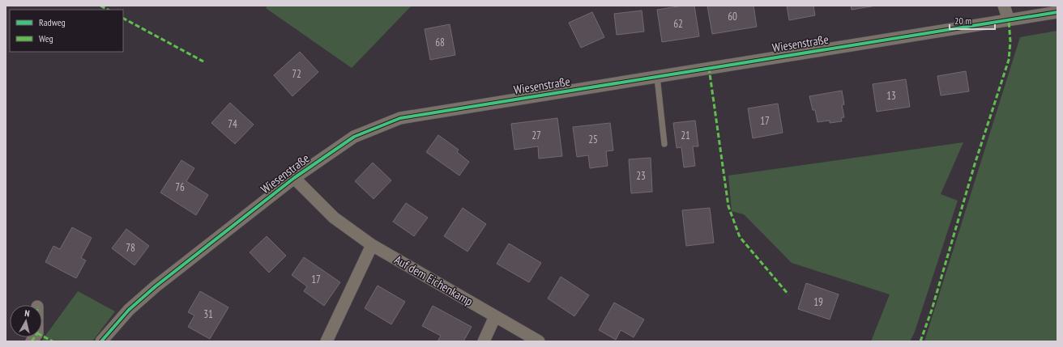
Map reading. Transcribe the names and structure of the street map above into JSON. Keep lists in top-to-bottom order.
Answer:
{
  "streets": {
    "street": ["Wiesenstraße", "Auf dem Eichenkamp"]
  },
  "crossings": [
    ["Wiesenstraße", "Auf dem Eichenkamp"]
  ],
  "house_numbers": [
    "60",
    "62",
    "68",
    "72",
    "13",
    "17",
    "74",
    "27",
    "21",
    "25",
    "23",
    "76",
    "78",
    "17",
    "19",
    "31"
  ],
  "legend": ["Radweg", "Weg"],
  "scale_bar": "20 m",
  "north": "top"
}
